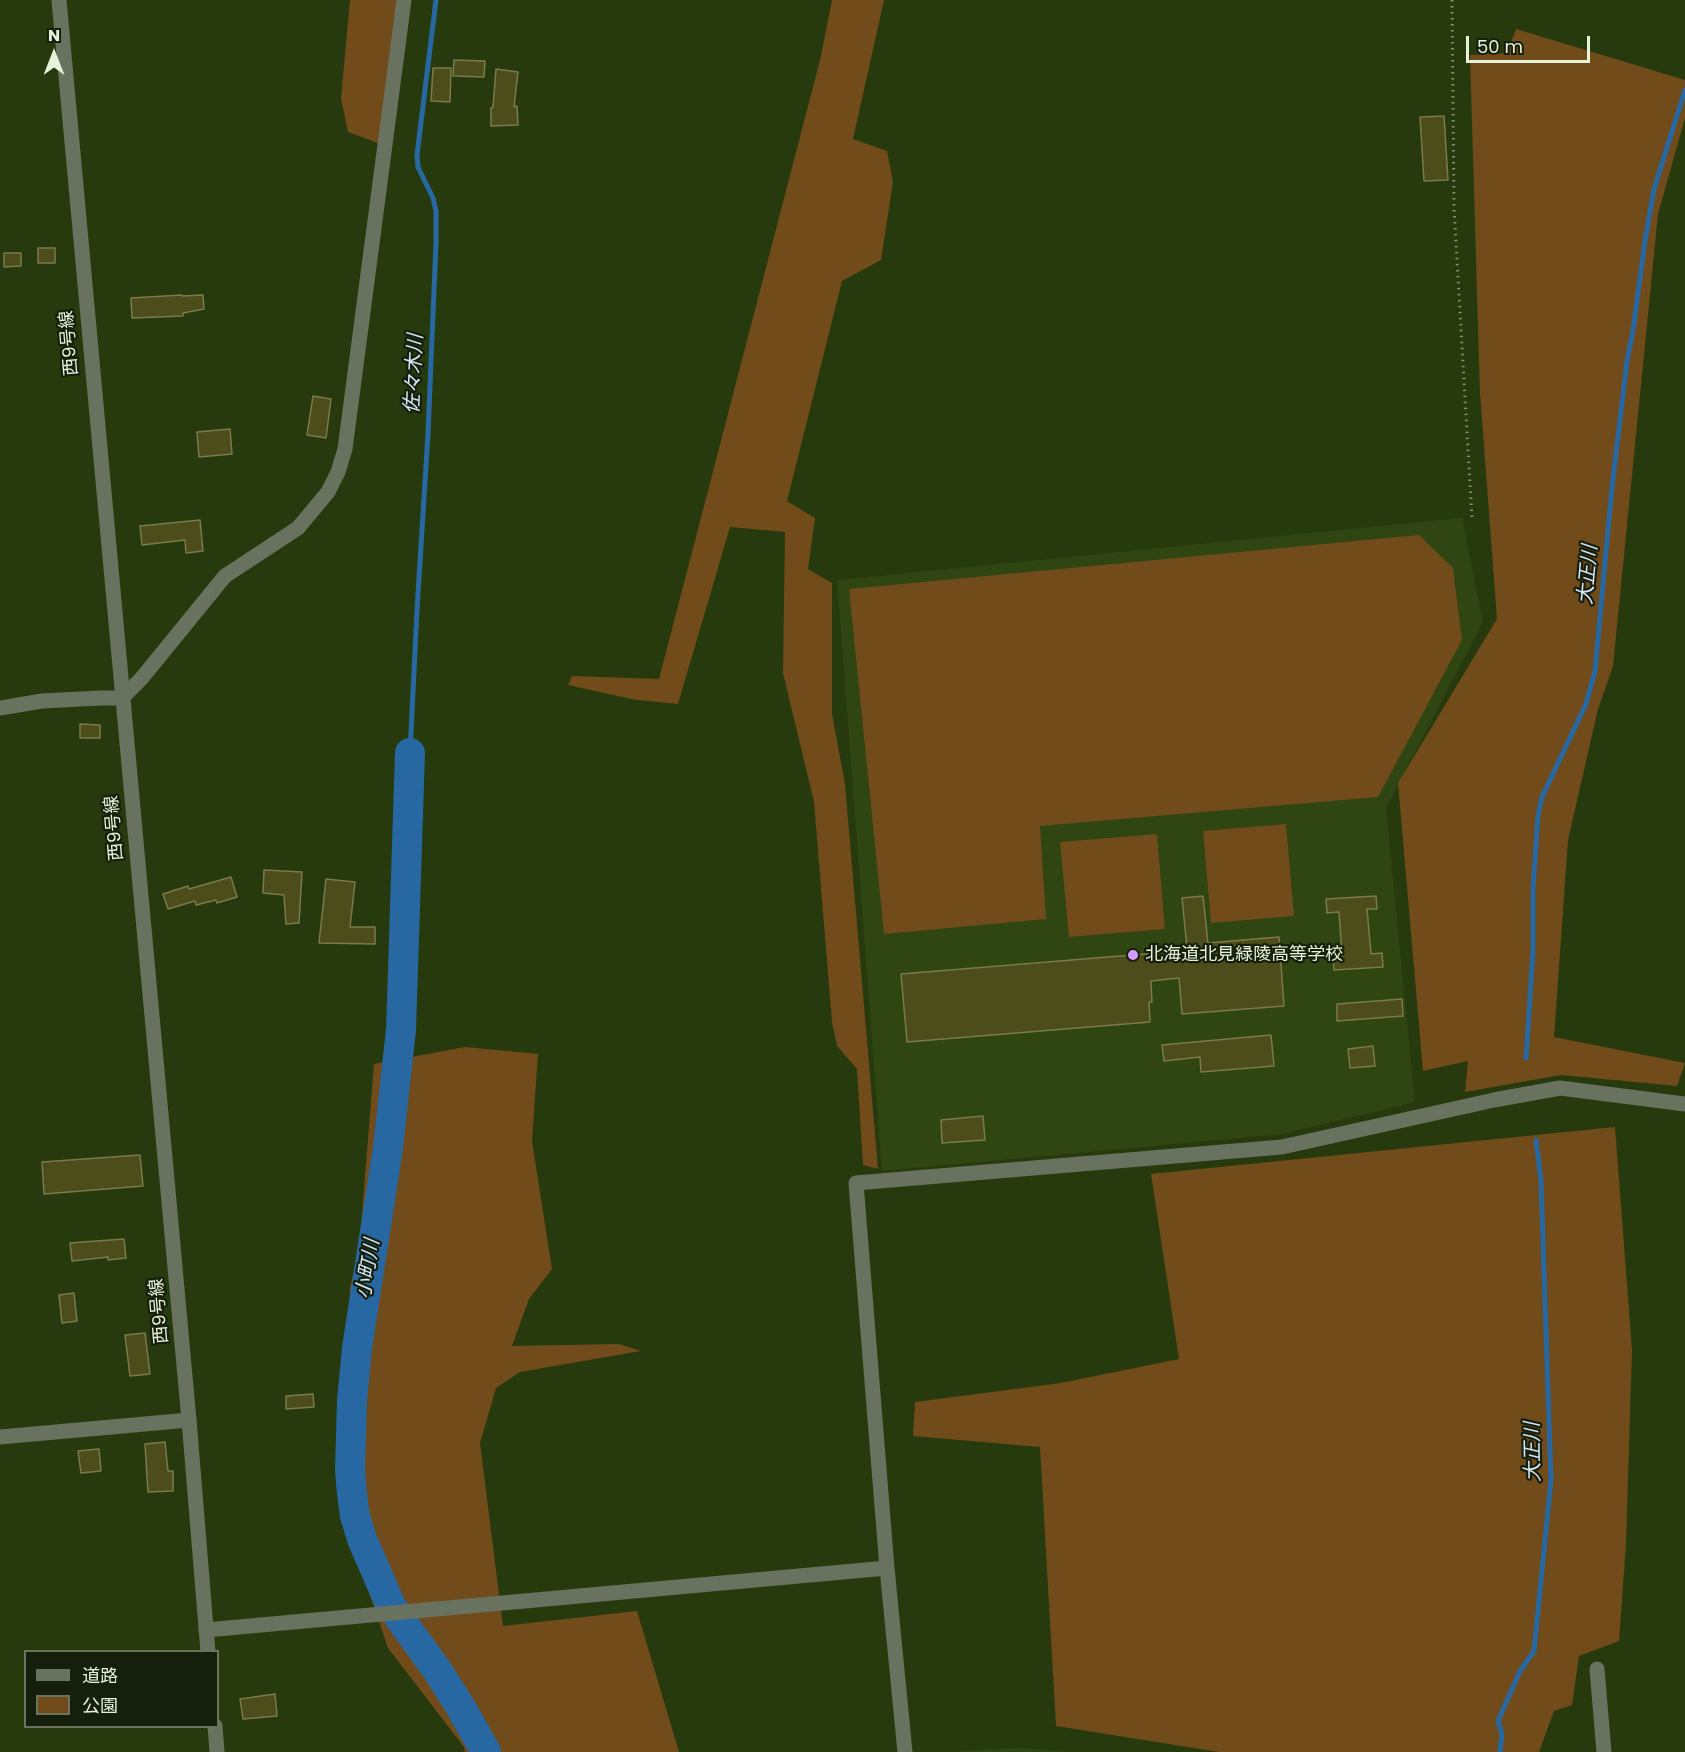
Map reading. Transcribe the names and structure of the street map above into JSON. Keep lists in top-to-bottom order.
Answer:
{
  "streets": {
    "street": ["西9号線"]
  },
  "water": ["佐々木川", "大正川", "小町川"],
  "places": ["北海道北見緑陵高等学校"],
  "legend": ["道路", "公園"],
  "scale_bar": "50 m",
  "north": "top"
}
